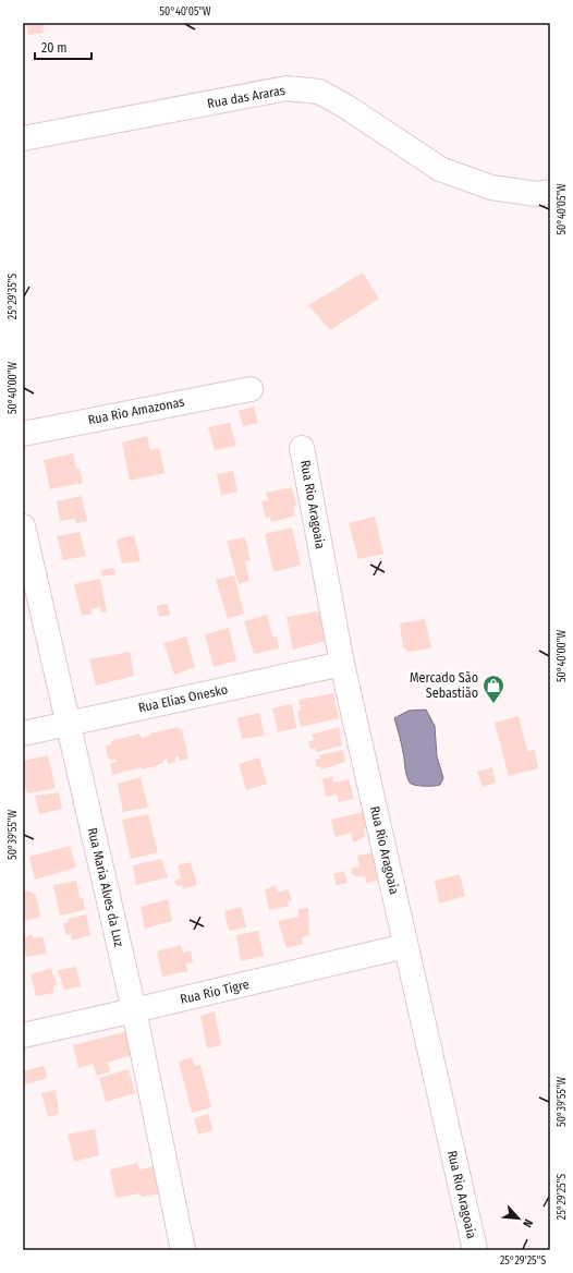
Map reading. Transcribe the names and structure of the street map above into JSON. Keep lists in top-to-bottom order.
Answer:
{
  "streets": {
    "street": [
      "Rua das Araras",
      "Rua Rio Amazonas",
      "Rua Rio Aragoaia",
      "Rua Elias Onesko",
      "Rua Maria Alves da Luz",
      "Rua Rio Tigre"
    ]
  },
  "crossings": [
    ["Rua Rio Aragoaia", "Rua Elias Onesko"],
    ["Rua Rio Aragoaia", "Rua Rio Tigre"],
    ["Rua Elias Onesko", "Rua Maria Alves da Luz"],
    ["Rua Maria Alves da Luz", "Rua Rio Tigre"]
  ],
  "places": {
    "shop": ["Mercado São Sebastião"]
  },
  "scale_bar": "20 m",
  "north": "bottom right",
  "coordinates": [
    "50°40'05\"W",
    "25°29'35\"S",
    "50°40'00\"W",
    "50°39'55\"W",
    "25°29'25\"S"
  ]
}
